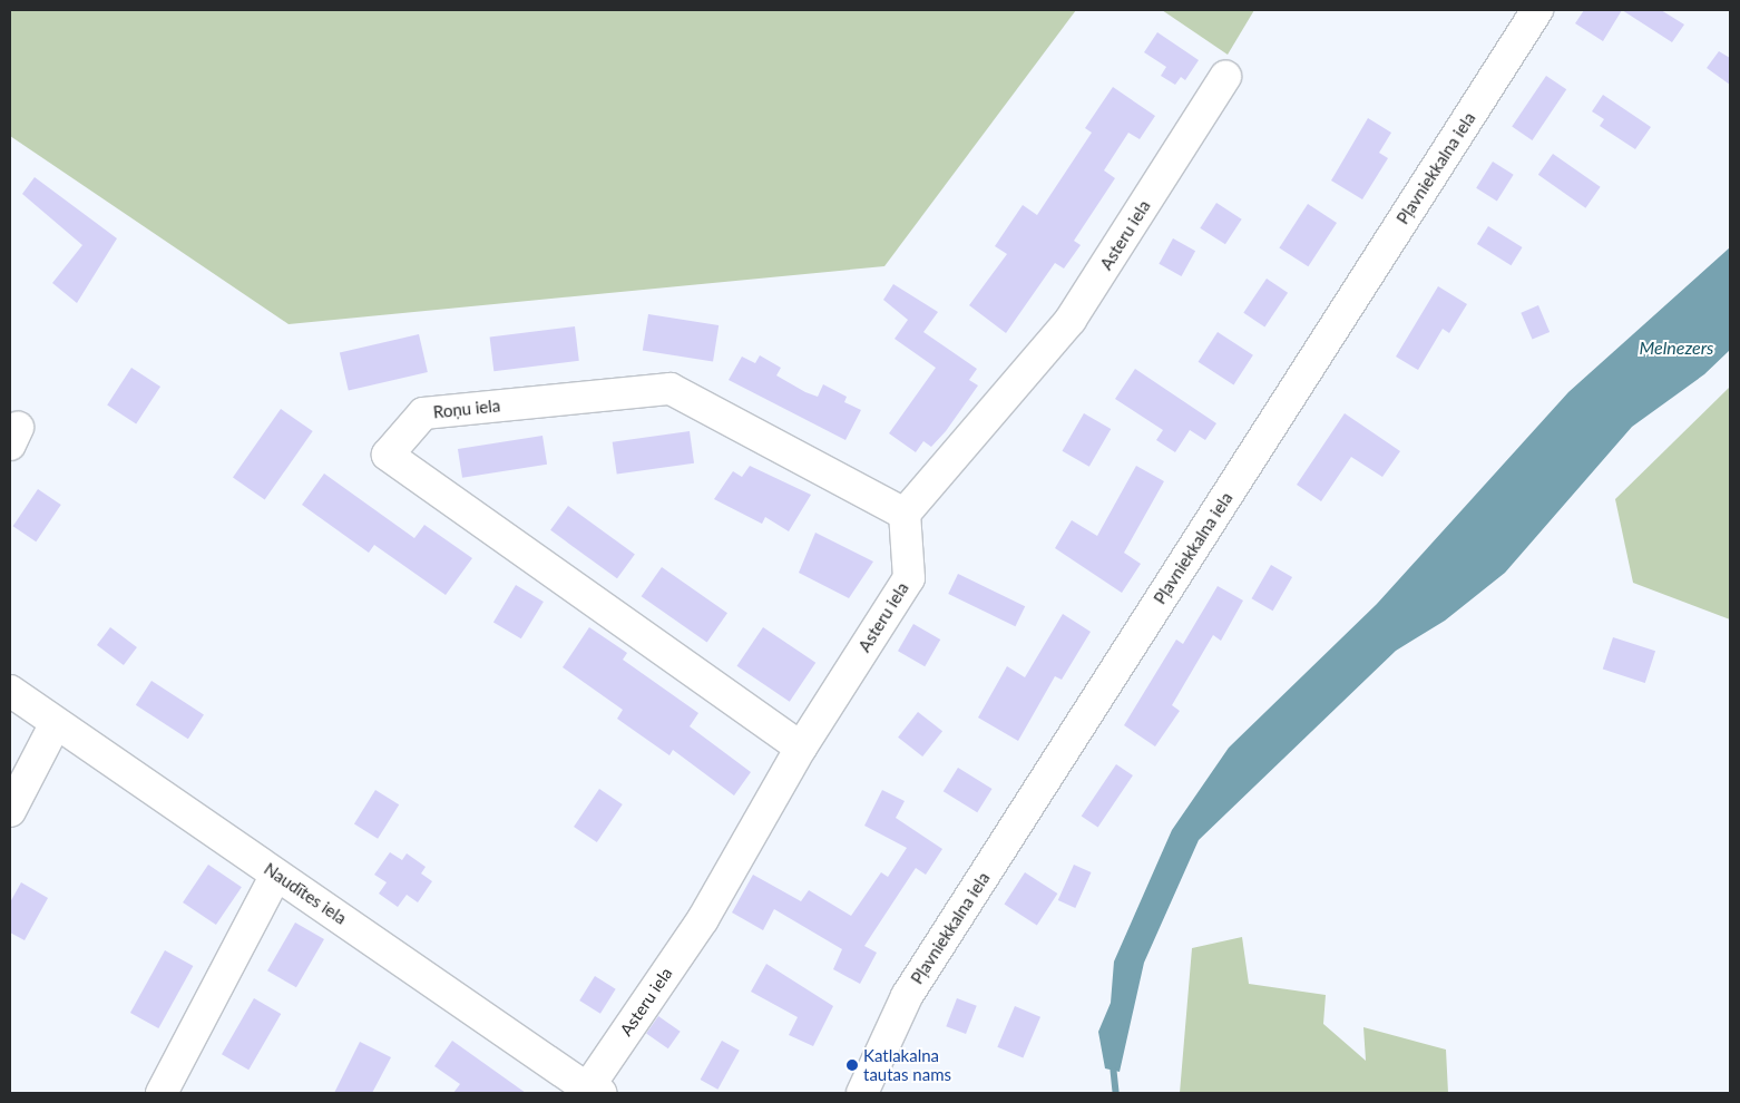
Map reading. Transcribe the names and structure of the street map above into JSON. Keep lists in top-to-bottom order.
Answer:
{
  "streets": {
    "street": [
      "Pļavniekkalna iela",
      "Asteru iela",
      "Roņu iela",
      "Naudītes iela"
    ]
  },
  "crossings": [
    ["Asteru iela", "Roņu iela"],
    ["Asteru iela", "Naudītes iela"]
  ],
  "water": ["Melnezers"],
  "places": ["Katlakalna tautas nams"]
}
